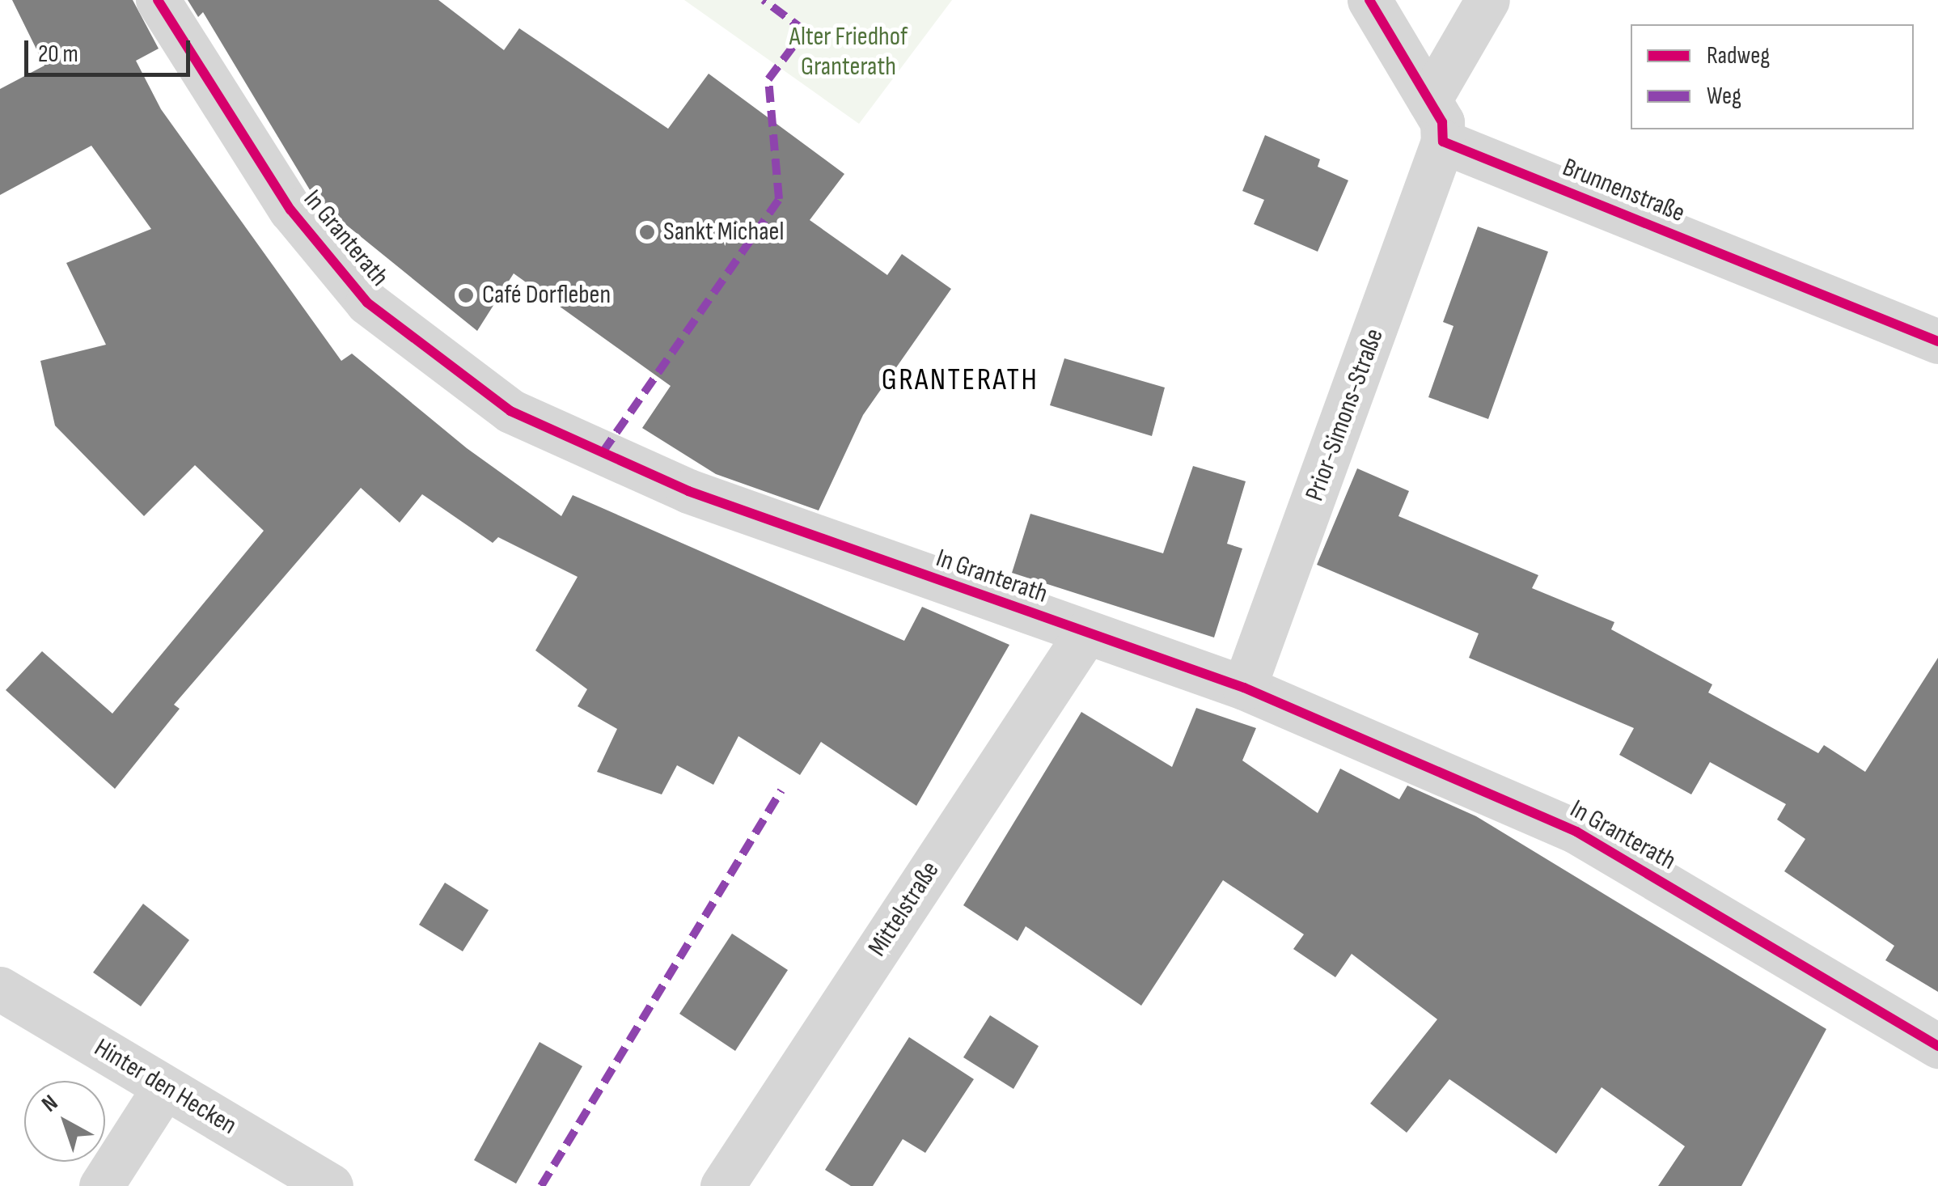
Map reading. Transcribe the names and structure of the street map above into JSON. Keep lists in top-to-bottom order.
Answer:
{
  "streets": {
    "street": [
      "Brunnenstraße",
      "In Granterath",
      "Prior-Simons-Straße",
      "Mittelstraße",
      "Hinter den Hecken"
    ]
  },
  "crossings": [
    ["Brunnenstraße", "Prior-Simons-Straße"],
    ["In Granterath", "Prior-Simons-Straße"],
    ["In Granterath", "Mittelstraße"]
  ],
  "districts": ["GRANTERATH"],
  "parks": ["Alter Friedhof Granterath"],
  "places": ["Sankt Michael", "Café Dorfleben"],
  "legend": ["Radweg", "Weg"],
  "scale_bar": "20 m",
  "north": "top left"
}
